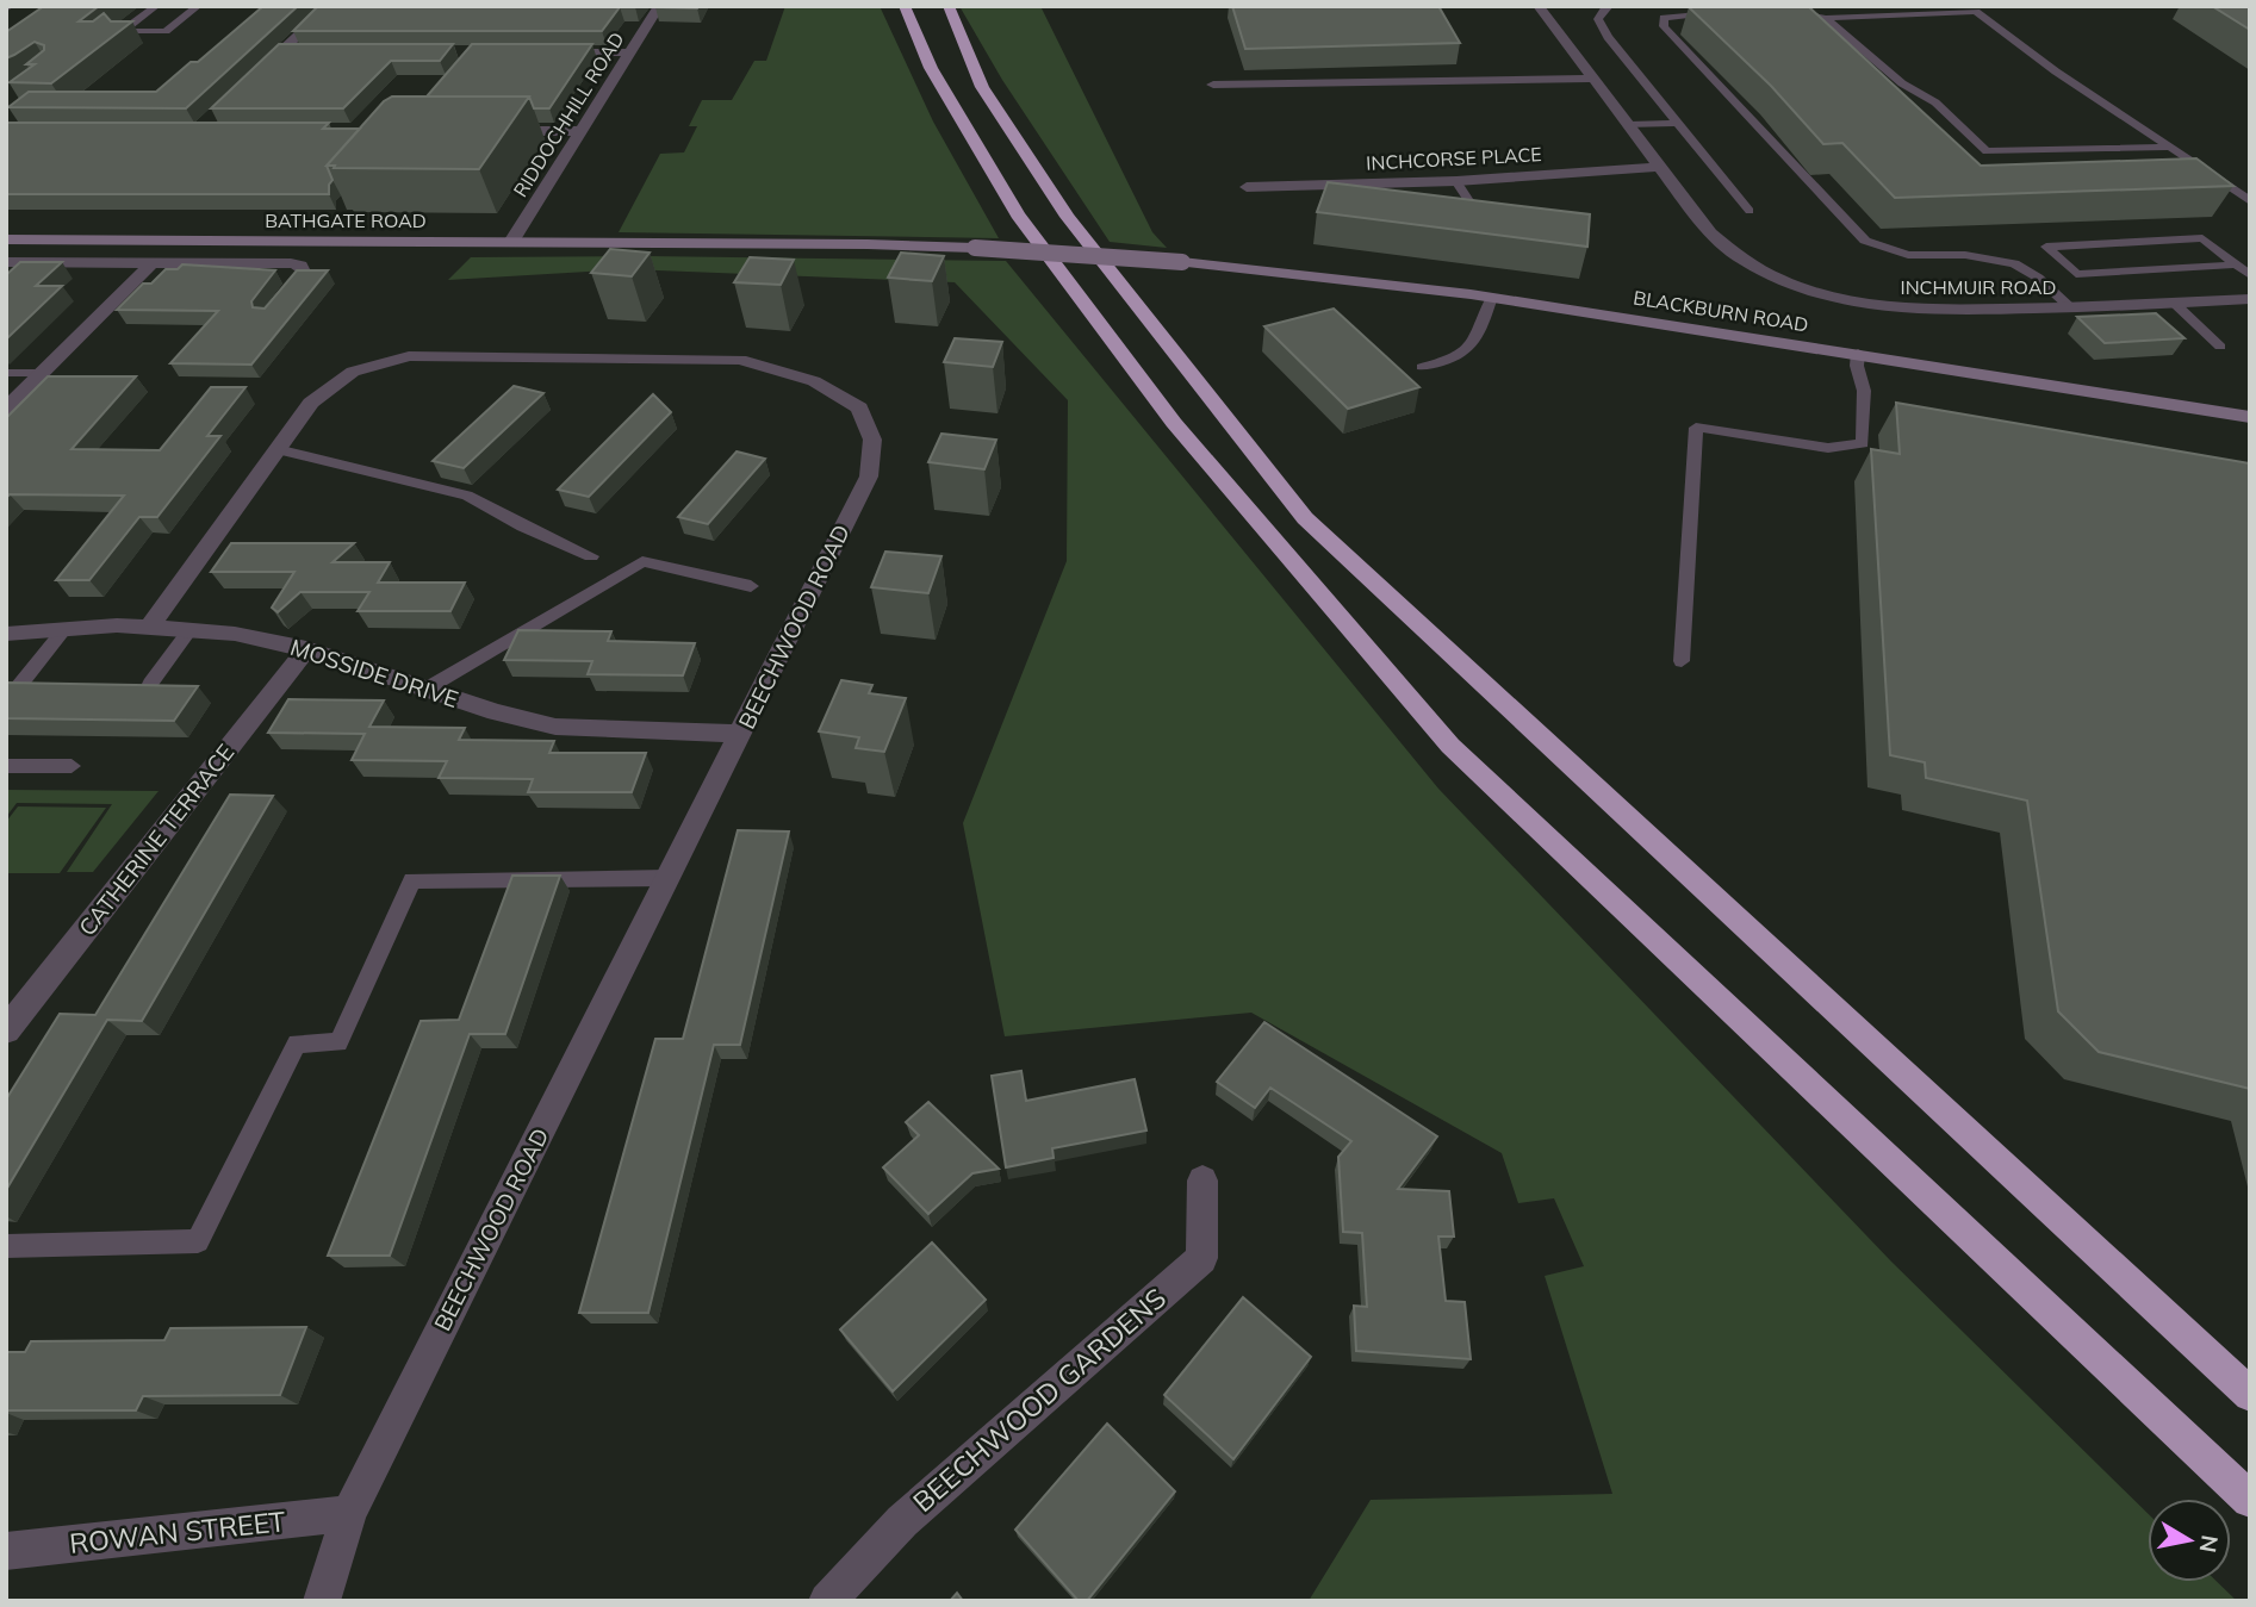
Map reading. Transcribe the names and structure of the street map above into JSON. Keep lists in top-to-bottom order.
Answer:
{
  "streets": {
    "main road": ["BATHGATE ROAD", "BLACKBURN ROAD"],
    "street": [
      "RIDDOCHHILL ROAD",
      "INCHCORSE PLACE",
      "INCHMUIR ROAD",
      "BEECHWOOD ROAD",
      "MOSSIDE DRIVE",
      "CATHERINE TERRACE",
      "BEECHWOOD GARDENS",
      "ROWAN STREET"
    ]
  },
  "crossings": [
    ["RIDDOCHHILL ROAD", "BATHGATE ROAD"],
    ["INCHCORSE PLACE", "INCHMUIR ROAD"],
    ["BATHGATE ROAD", "BLACKBURN ROAD"],
    ["BEECHWOOD ROAD", "MOSSIDE DRIVE"],
    ["BEECHWOOD ROAD", "ROWAN STREET"],
    ["MOSSIDE DRIVE", "CATHERINE TERRACE"]
  ],
  "north": "right"
}
